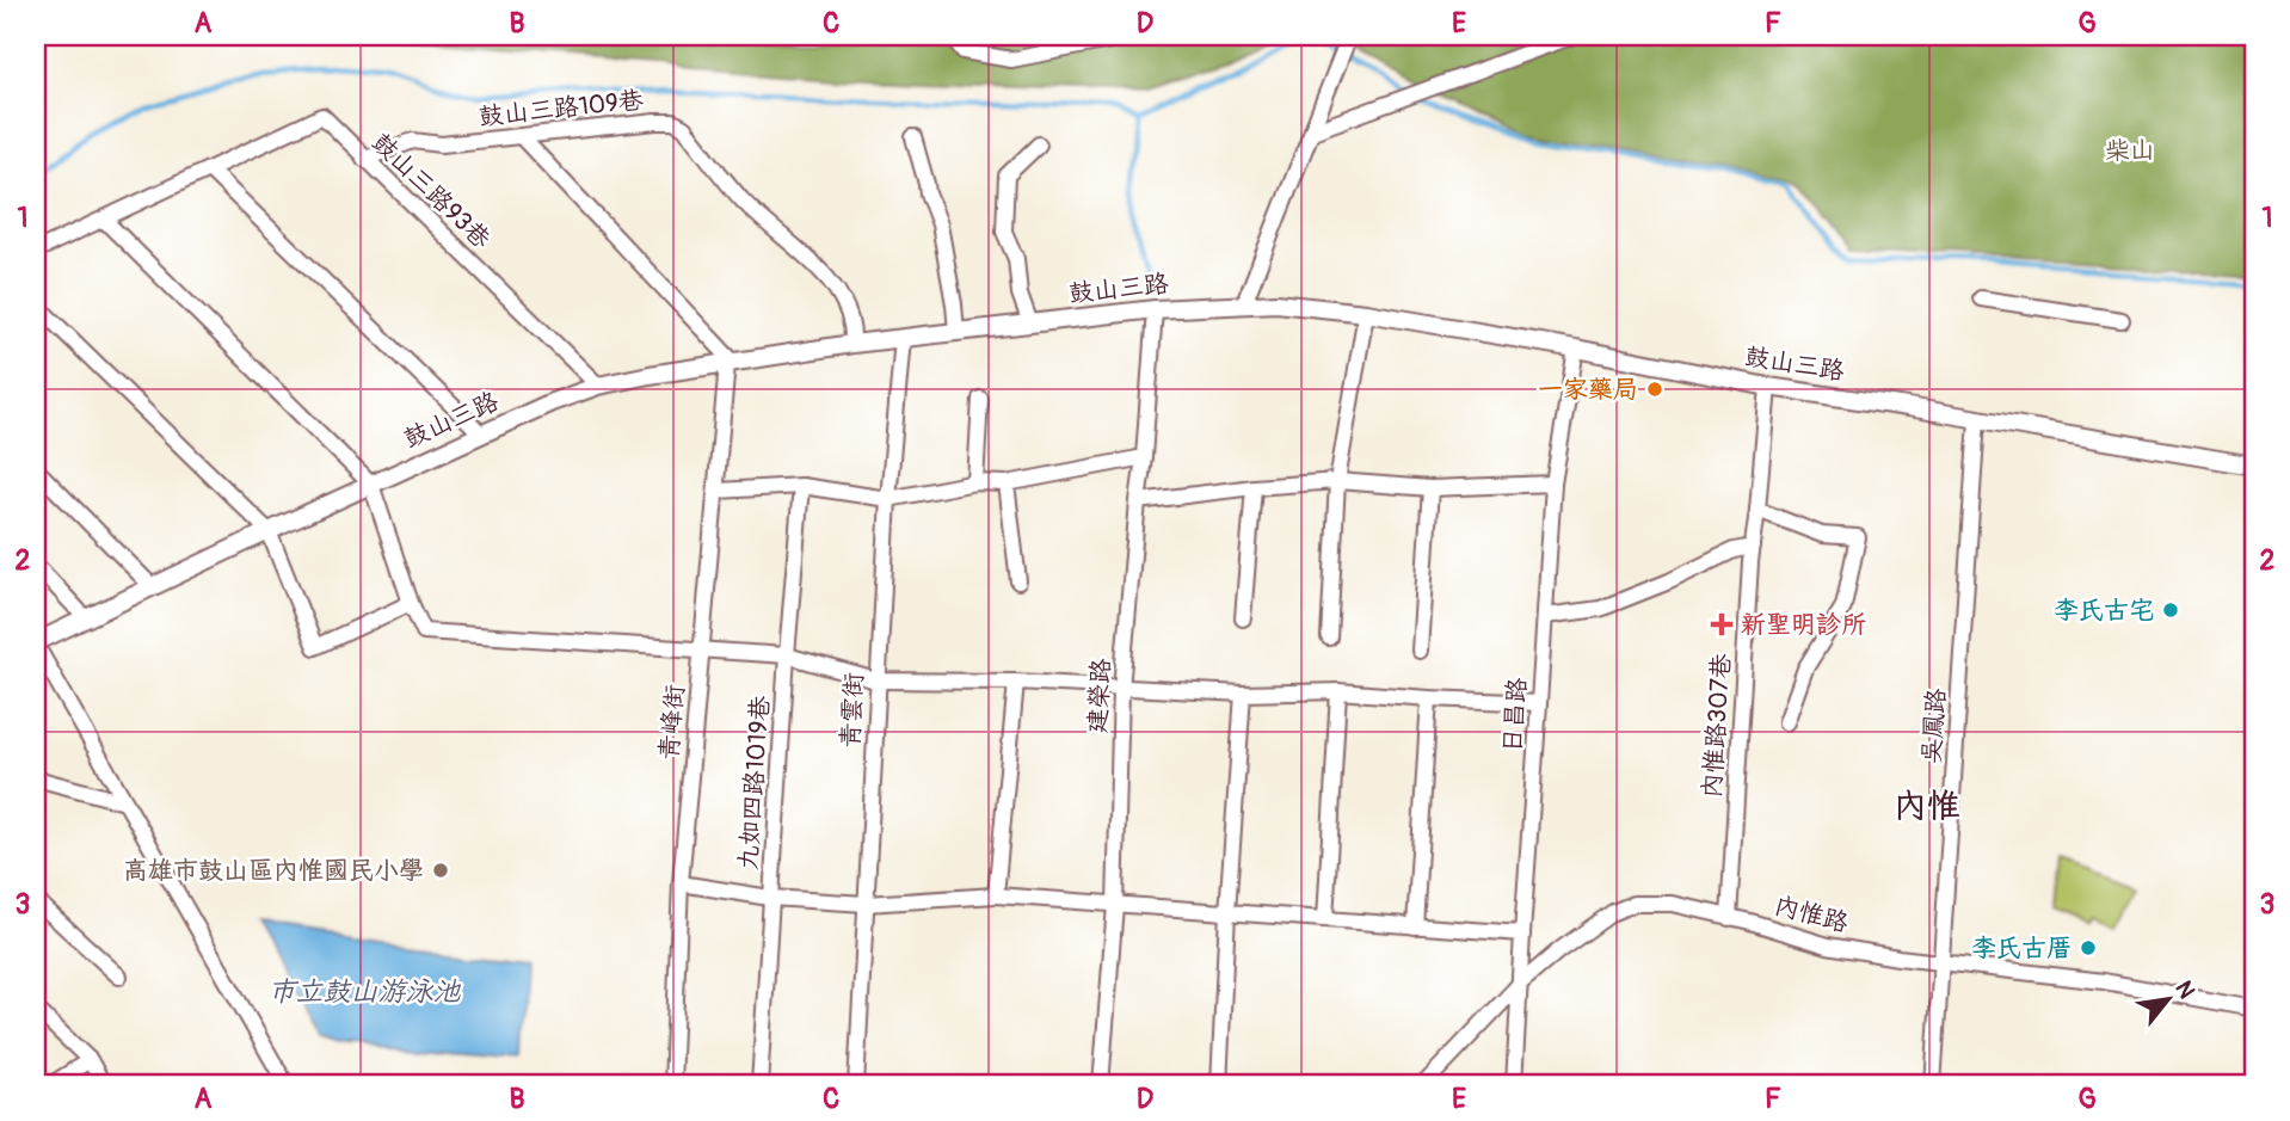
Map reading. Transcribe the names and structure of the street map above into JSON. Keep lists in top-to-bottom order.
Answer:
{
  "streets": {
    "street": [
      "鼓山三路109巷",
      "鼓山三路93巷",
      "鼓山三路",
      "建榮路",
      "青雲街",
      "日昌路",
      "青峰街",
      "內惟路307巷",
      "吳鳳路",
      "九如四路1019巷",
      "內惟路"
    ]
  },
  "crossings": [
    ["鼓山三路109巷", "鼓山三路93巷"],
    ["鼓山三路109巷", "鼓山三路"],
    ["鼓山三路93巷", "鼓山三路"],
    ["鼓山三路", "建榮路"],
    ["鼓山三路", "青雲街"],
    ["鼓山三路", "日昌路"],
    ["鼓山三路", "青峰街"],
    ["鼓山三路", "內惟路307巷"],
    ["鼓山三路", "吳鳳路"],
    ["日昌路", "內惟路"],
    ["內惟路307巷", "內惟路"],
    ["吳鳳路", "內惟路"]
  ],
  "districts": ["内惟"],
  "water": ["市立鼓山游泳池"],
  "parks": ["柴山"],
  "places": {
    "other": [
      "一家藥局",
      "李氏古宅",
      "高雄市鼓山區內惟國民小學",
      "李氏古厝"
    ],
    "health": ["新聖明診所"]
  },
  "north": "top right",
  "grid": {
    "columns": [
      "A",
      "B",
      "C",
      "D",
      "E",
      "F",
      "G"
    ],
    "rows": ["1", "2", "3"]
  }
}
